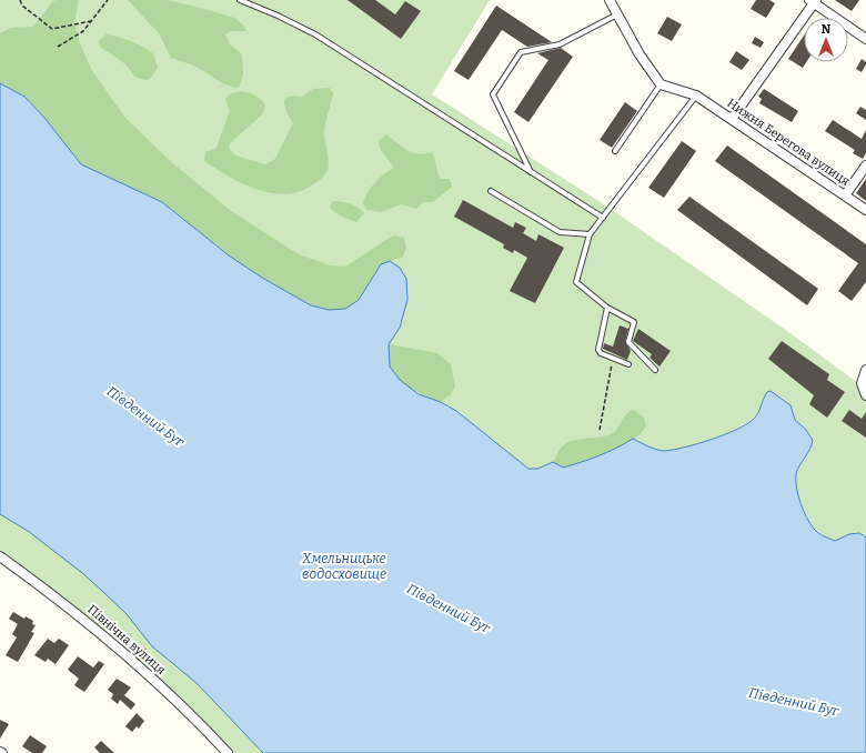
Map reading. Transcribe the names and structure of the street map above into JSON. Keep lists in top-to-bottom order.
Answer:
{
  "streets": {
    "street": ["Нижня Берегова вулиця", "Північна вулиця"]
  },
  "water": ["Південний Буг", "Хмельницьке водосховище"],
  "north": "top"
}
